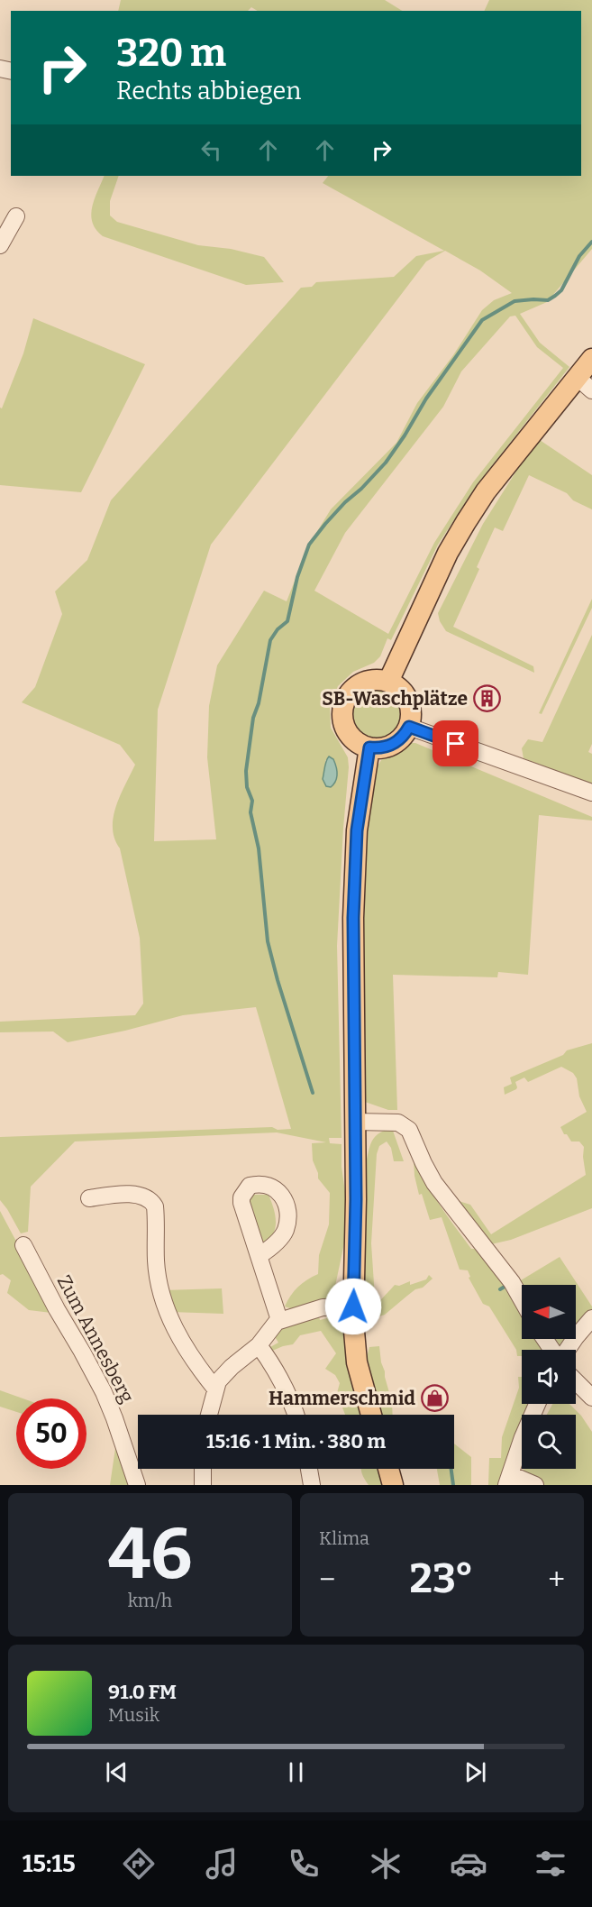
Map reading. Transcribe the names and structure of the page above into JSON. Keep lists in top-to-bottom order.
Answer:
{
  "streets": {
    "street": ["Zum Annesberg"]
  },
  "places": {
    "building": ["SB-Waschplätze"],
    "shop": ["Hammerschmid"]
  },
  "north": "left",
  "page": {
    "turn": ["320 m", "Rechts abbiegen"],
    "limit": "50",
    "trip": "15:16 · 1 Min. · 380 m",
    "tile": [
      ["46", "km/h"],
      "Klima"
    ],
    "heat": ["−", "23°", "+"],
    "song": ["91.0 FM", "Musik"],
    "tabs": "15:15"
  }
}
